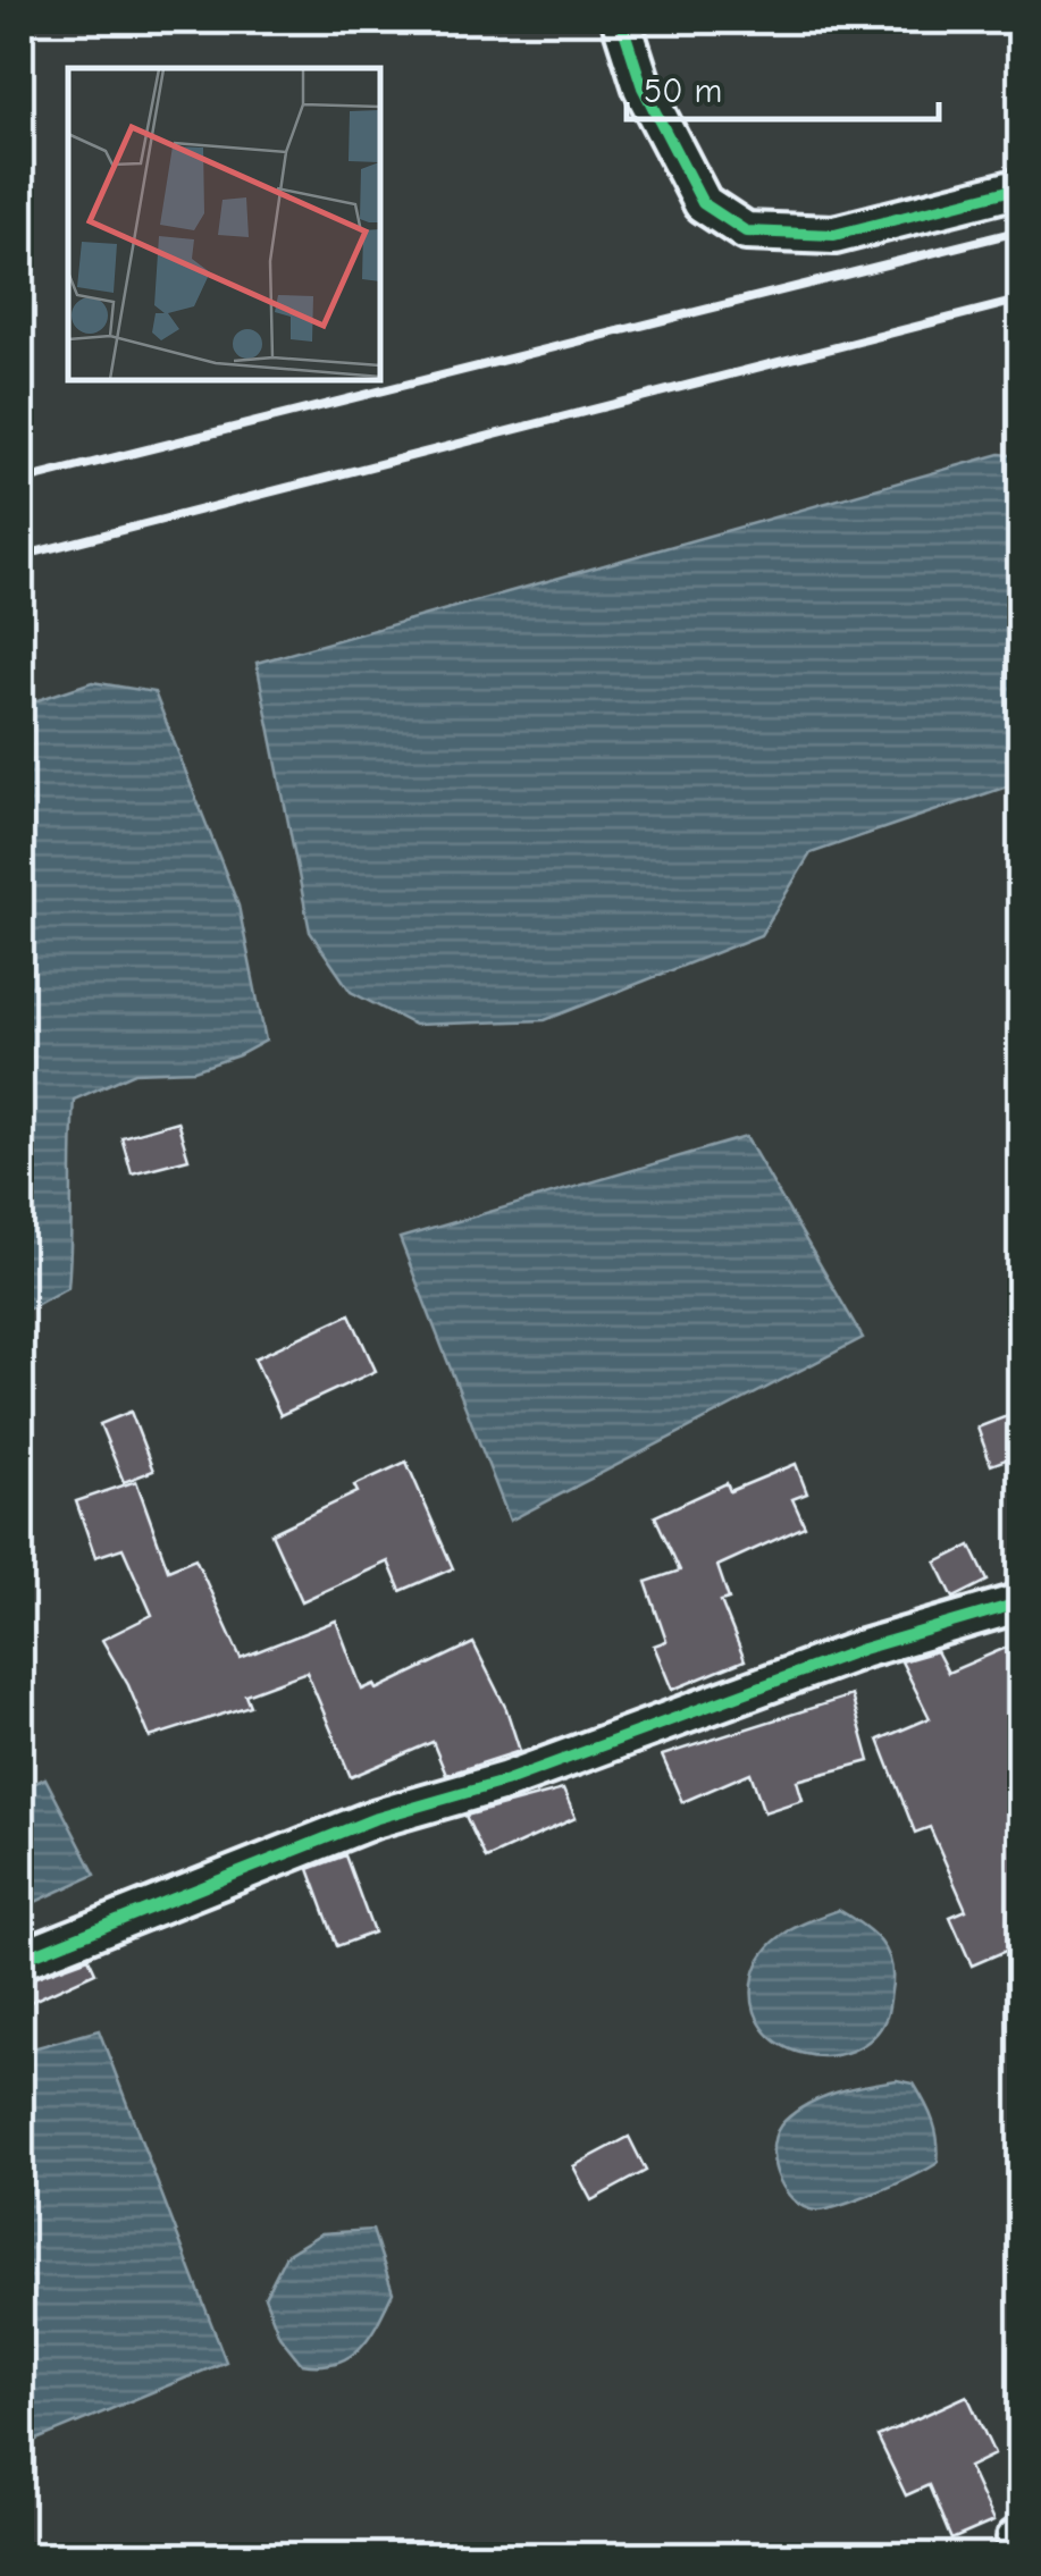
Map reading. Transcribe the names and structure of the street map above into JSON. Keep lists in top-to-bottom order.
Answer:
{
  "scale_bar": "50 m"
}
